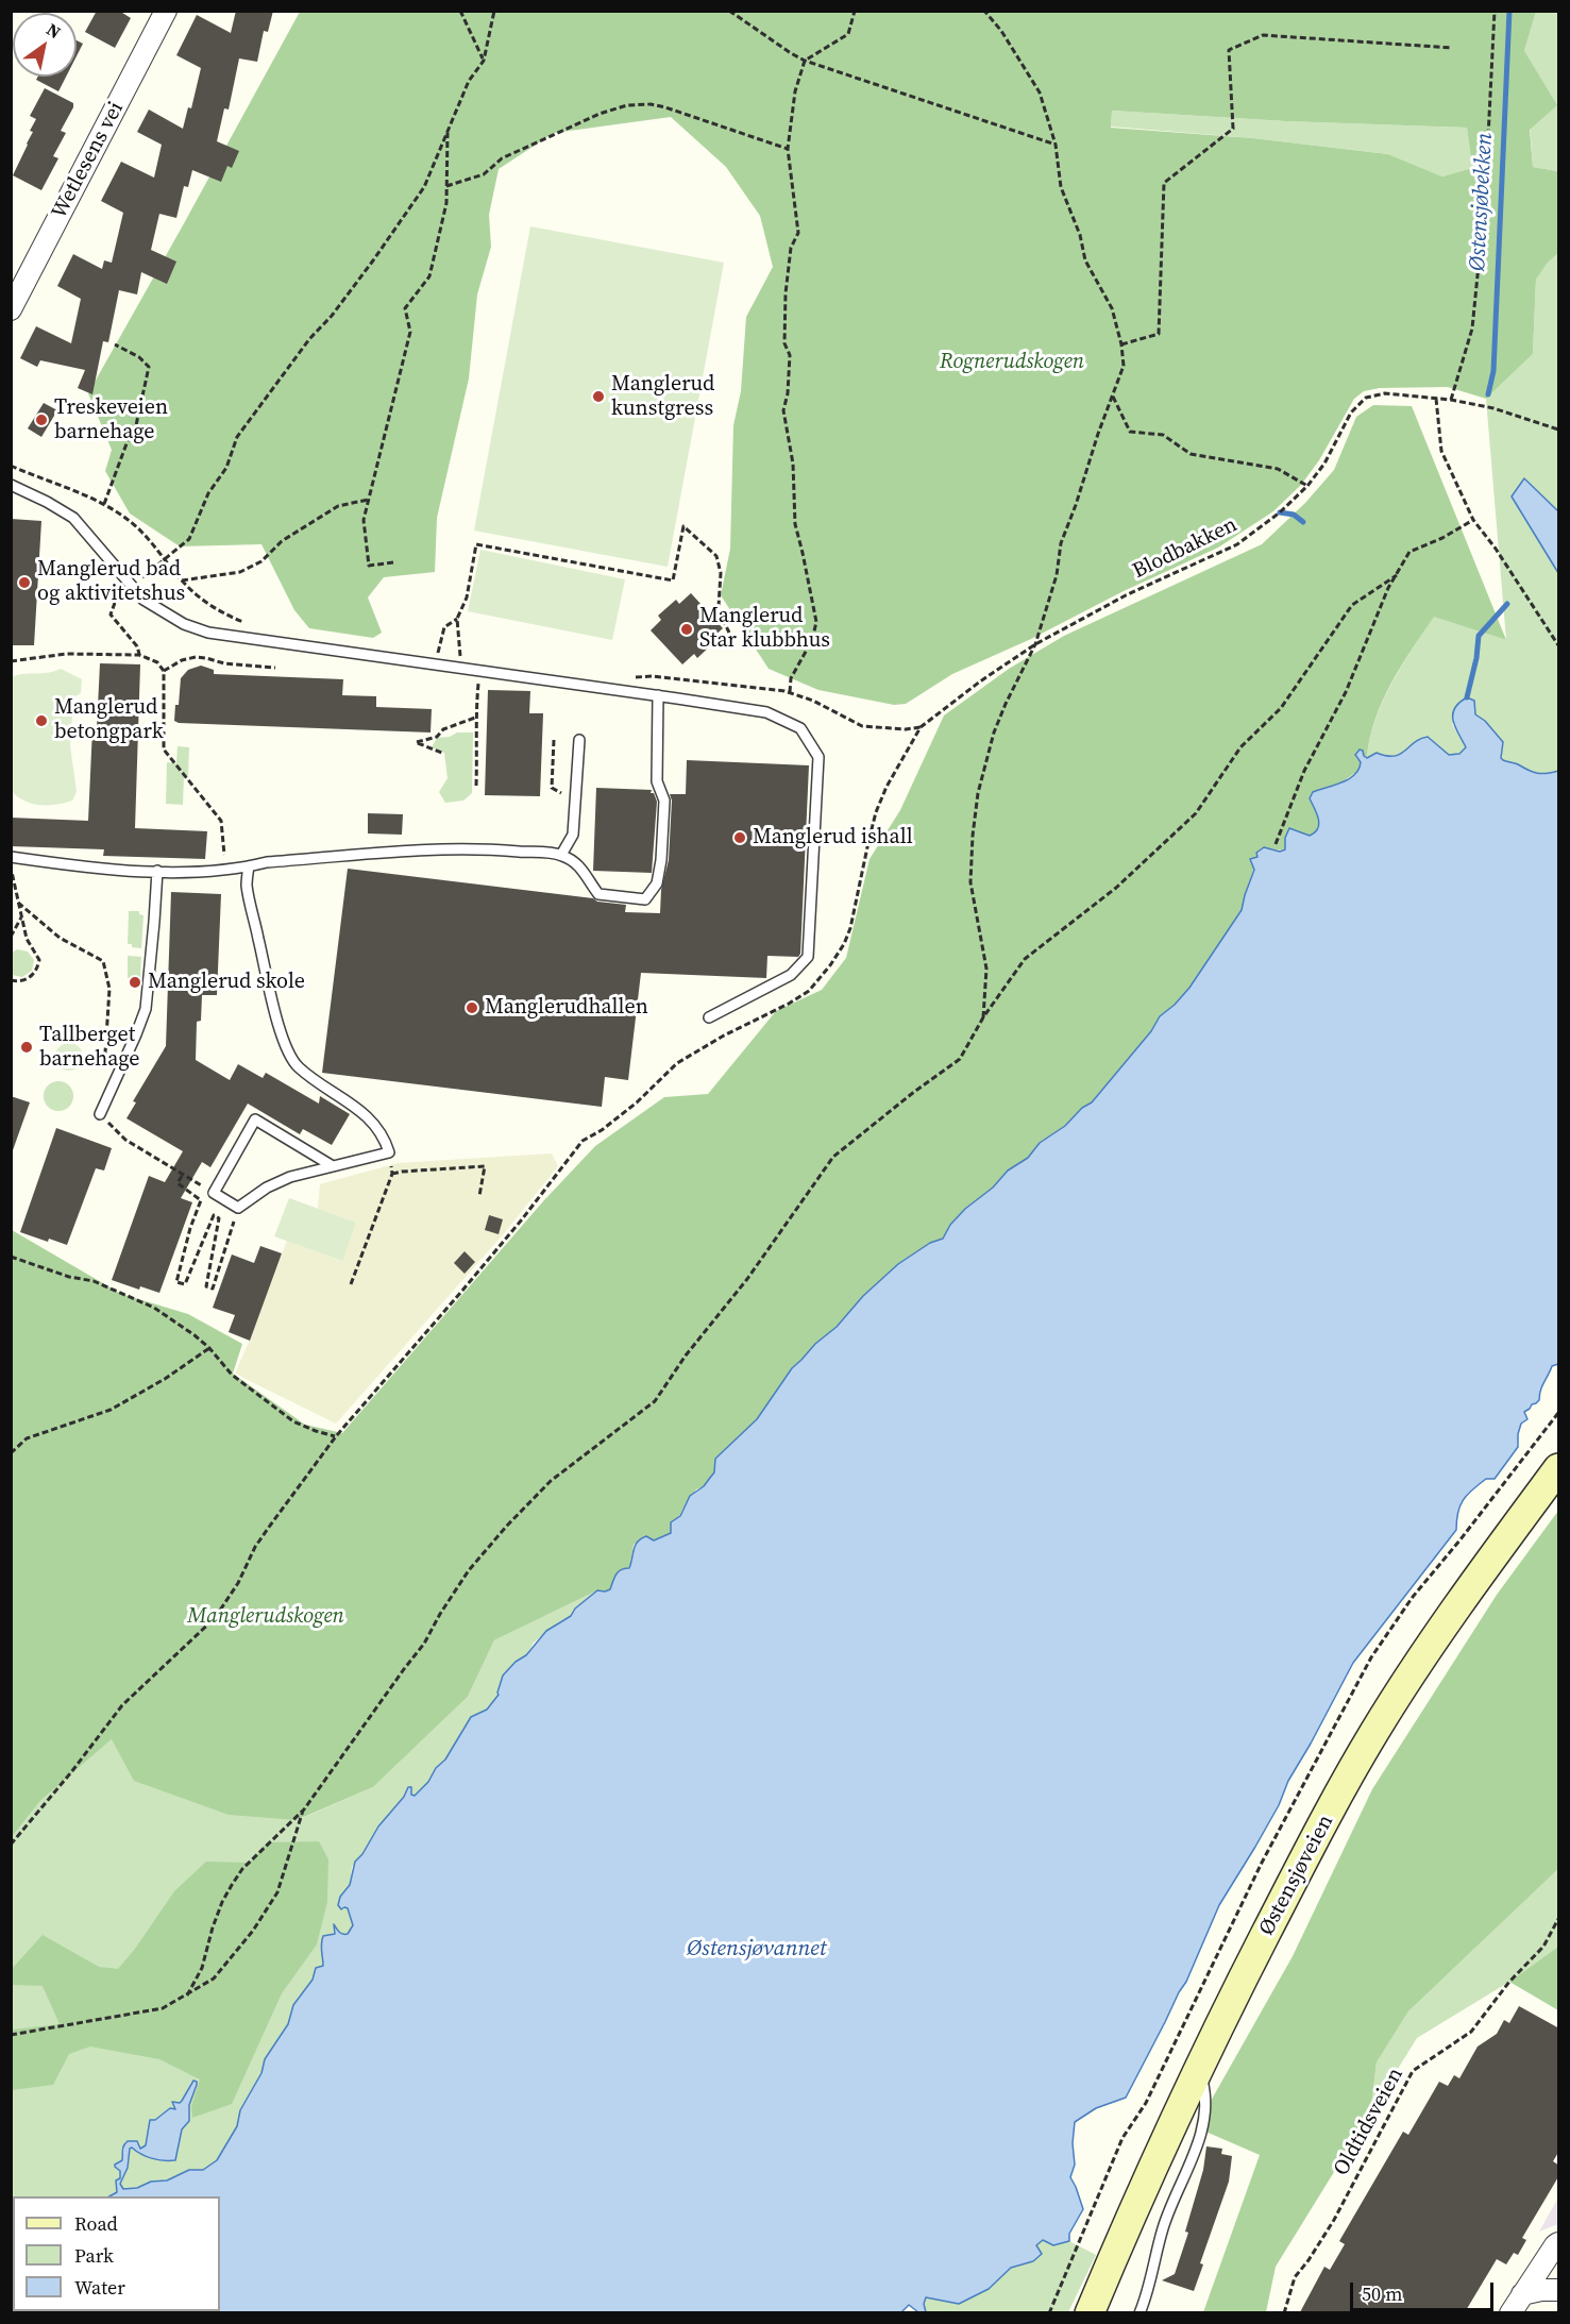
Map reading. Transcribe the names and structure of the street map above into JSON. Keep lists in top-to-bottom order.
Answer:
{
  "streets": {
    "main road": ["Østensjøveien"],
    "street": ["Wetlesens vei"],
    "path": ["Blodbakken", "Oldtidsveien"]
  },
  "water": ["Østensjøbekken", "Østensjøvannet"],
  "parks": ["Rognerudskogen", "Manglerudskogen"],
  "places": [
    "Manglerud kunstgress",
    "Treskeveien barnehage",
    "Manglerud bad og aktivitetshus",
    "Manglerud Star klubbhus",
    "Manglerud betongpark",
    "Manglerud ishall",
    "Manglerud skole",
    "Manglerudhallen",
    "Tallberget barnehage"
  ],
  "legend": ["Road", "Park", "Water"],
  "scale_bar": "50 m",
  "north": "top right"
}
